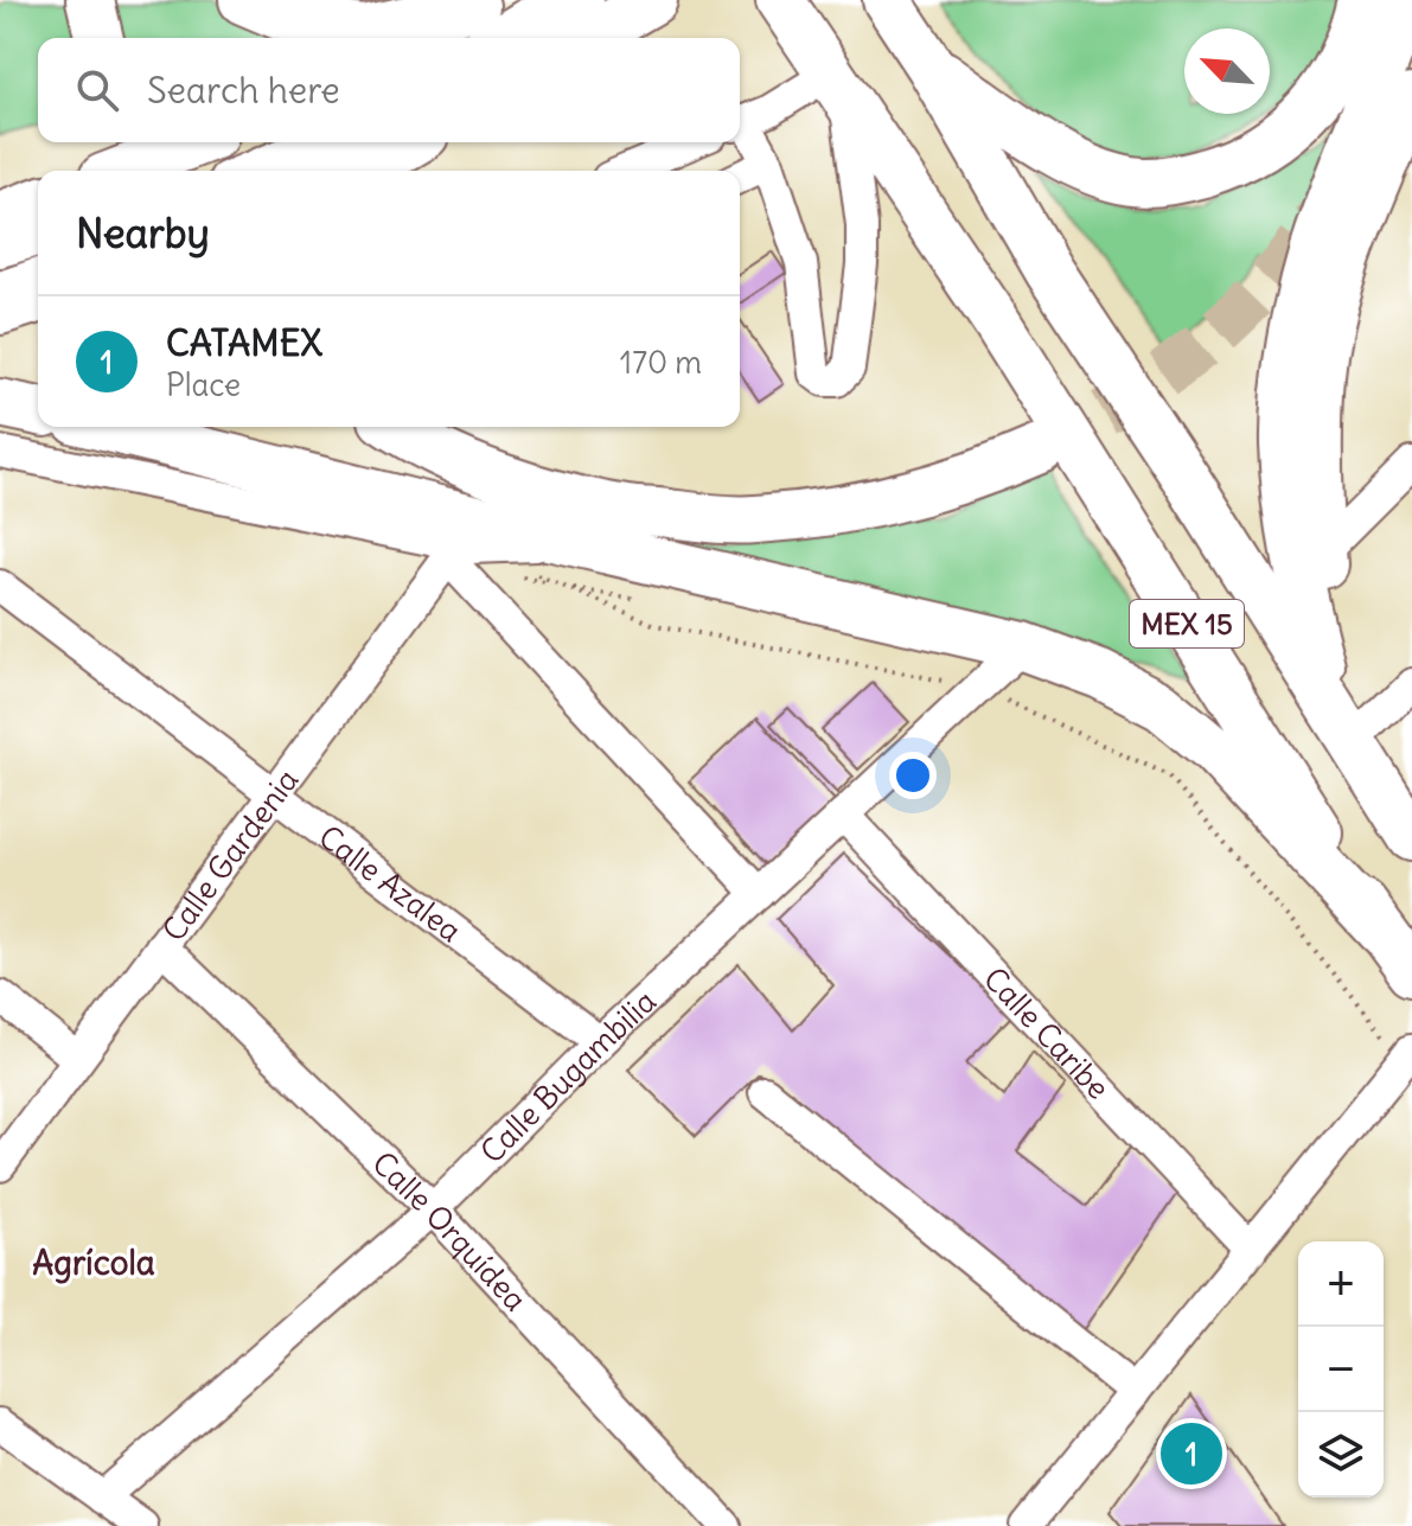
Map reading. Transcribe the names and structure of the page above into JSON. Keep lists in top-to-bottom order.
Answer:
{
  "streets": {
    "highway": ["MEX 15"],
    "street": [
      "Calle Gardenia",
      "Calle Azalea",
      "Calle Caribe",
      "Calle Bugambilia",
      "Calle Orquídea"
    ]
  },
  "crossings": [
    ["Calle Gardenia", "Calle Azalea"],
    ["Calle Gardenia", "Calle Orquídea"],
    ["Calle Azalea", "Calle Bugambilia"],
    ["Calle Caribe", "Calle Bugambilia"],
    ["Calle Bugambilia", "Calle Orquídea"]
  ],
  "districts": ["Agrícola"],
  "north": "top left",
  "page": {
    "search": "Search here",
    "heading": "Nearby",
    "list": [
      {
        "mark": "1",
        "name": "CATAMEX",
        "note": "Place",
        "value": "170 m"
      }
    ],
    "map_buttons": ["+", "−"],
    "pins": "1"
  }
}
